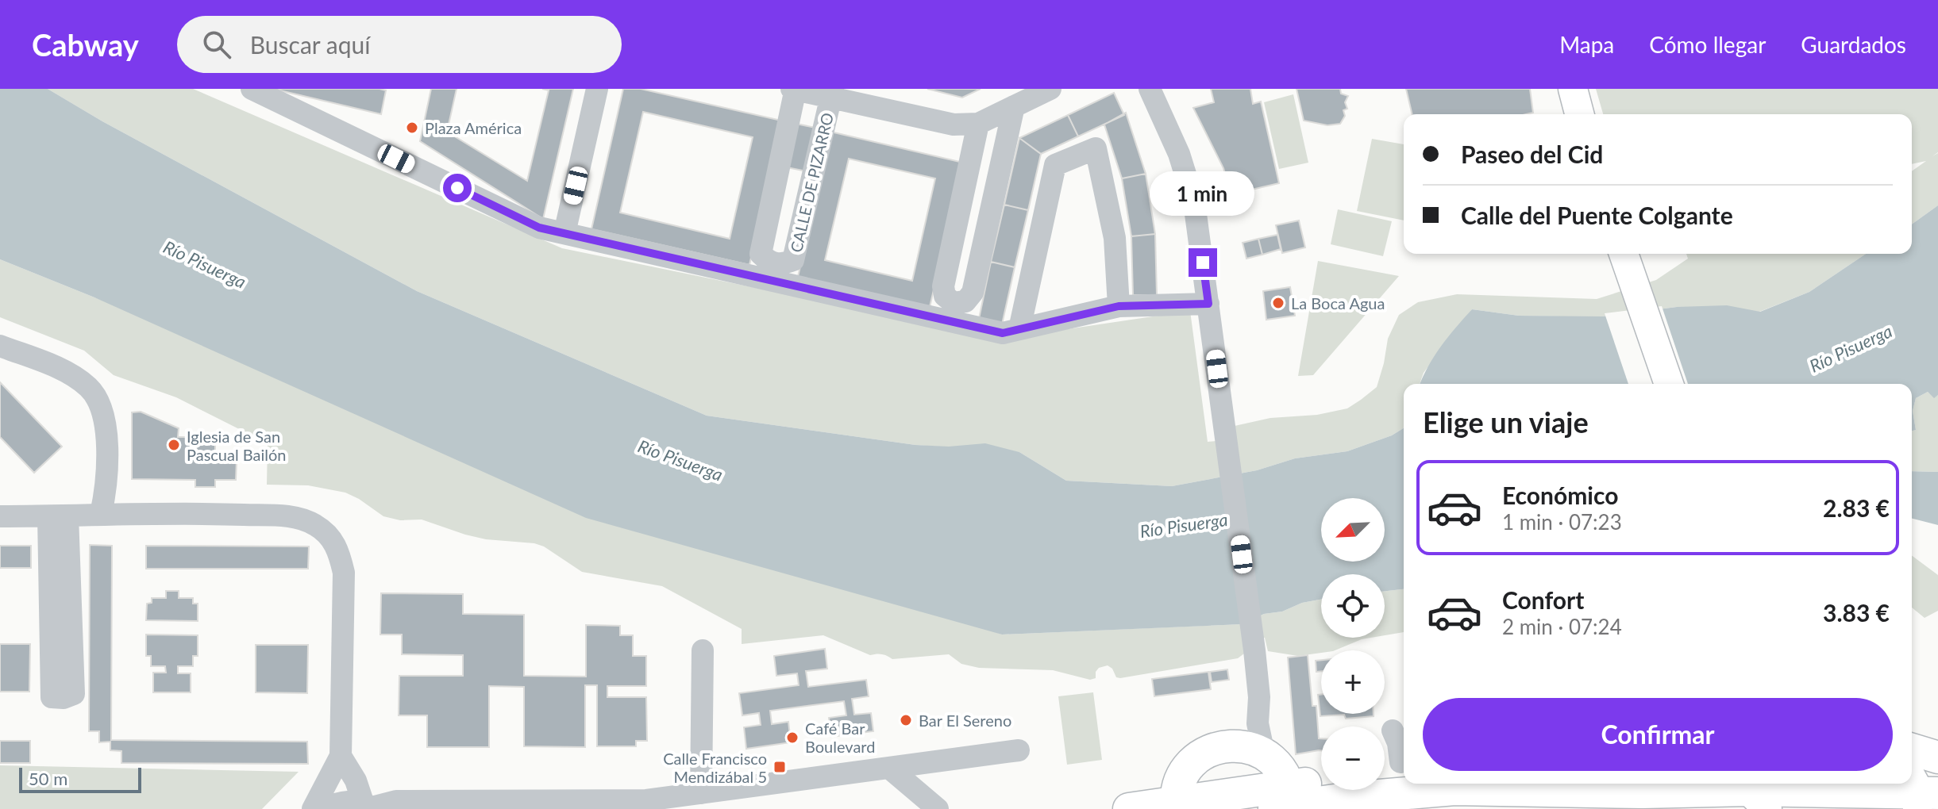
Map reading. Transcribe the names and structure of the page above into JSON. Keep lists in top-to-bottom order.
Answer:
{
  "streets": {
    "street": ["CALLE DE PIZARRO"]
  },
  "water": ["Río Pisuerga"],
  "places": {
    "other": [
      "Plaza América",
      "La Boca Agua",
      "Iglesia de San Pascual Bailón",
      "Bar El Sereno",
      "Café Bar Boulevard"
    ],
    "transit": ["Calle Francisco Mendizábal 5"]
  },
  "scale_bar": "50 m",
  "north": "bottom left",
  "page": {
    "header": "Cabway",
    "search": "Buscar aquí",
    "nav": ["Mapa", "Cómo llegar", "Guardados"],
    "banner": ["Paseo del Cid", "Calle del Puente Colgante"],
    "bubble": "1 min",
    "heading": "Elige un viaje",
    "list": [
      {
        "name": "Económico",
        "note": "1 min · 07:23",
        "value": "2.83 €"
      },
      {
        "name": "Confort",
        "note": "2 min · 07:24",
        "value": "3.83 €"
      }
    ],
    "map_buttons": ["+", "−"],
    "buttons": "Confirmar",
    "scale": "50 m"
  }
}
